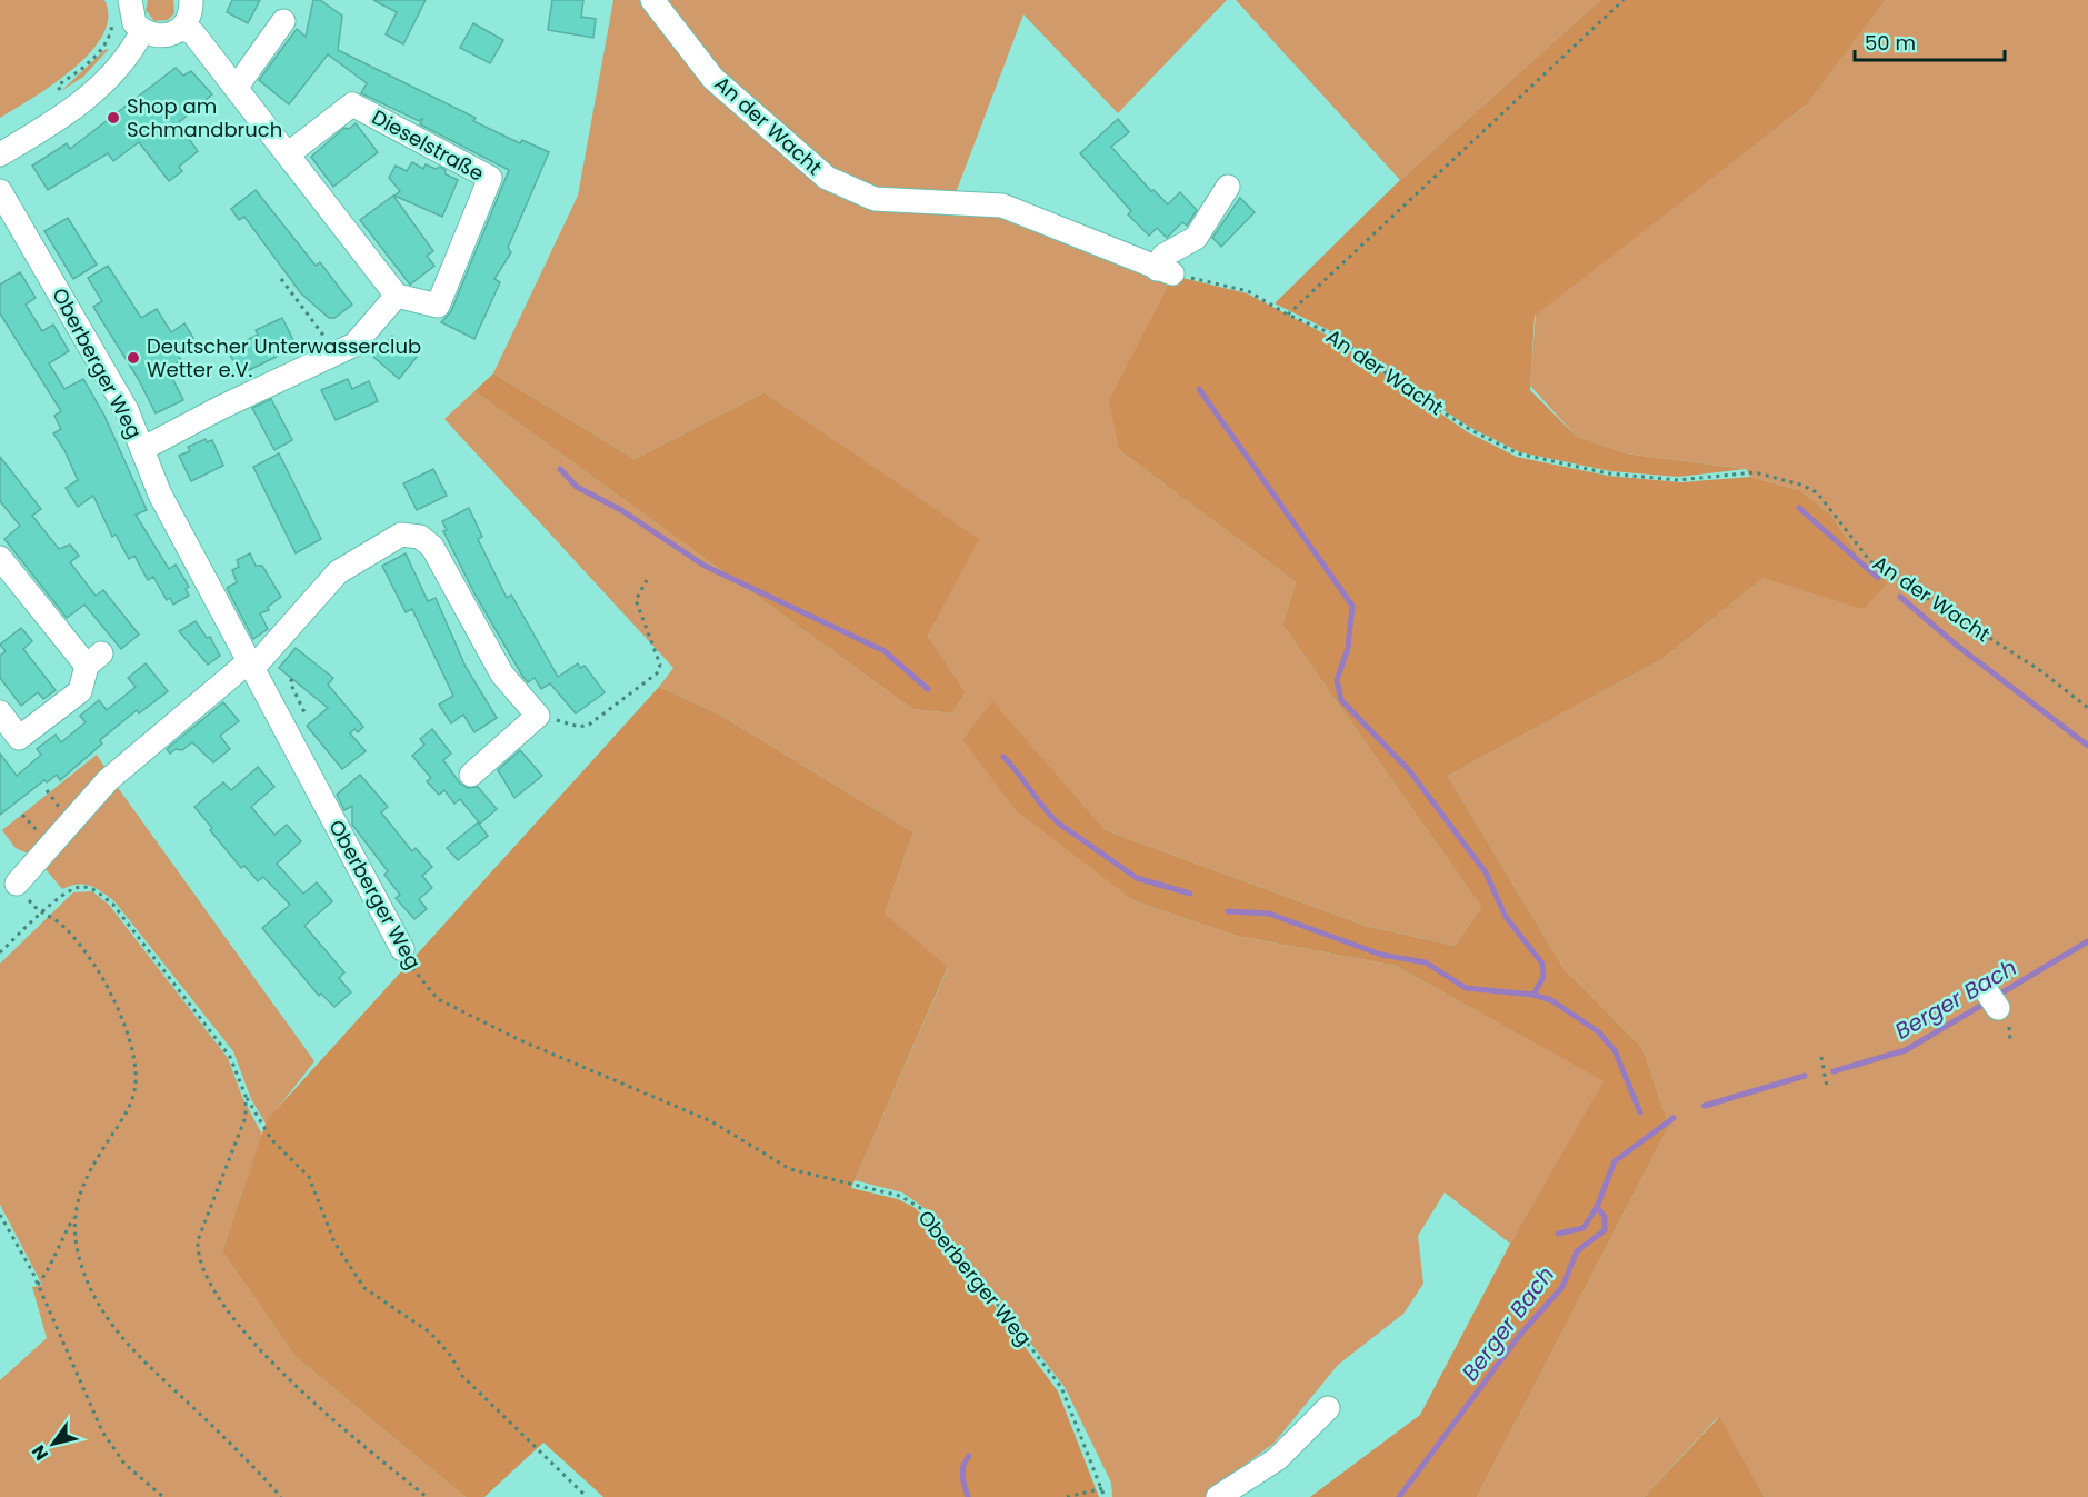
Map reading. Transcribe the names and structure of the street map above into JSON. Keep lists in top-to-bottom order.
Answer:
{
  "streets": {
    "street": ["An der Wacht", "Dieselstraße", "Oberberger Weg"]
  },
  "water": ["Berger Bach"],
  "places": ["Shop am Schmandbruch", "Deutscher Unterwasserclub Wetter e.V."],
  "scale_bar": "50 m",
  "north": "bottom left"
}
